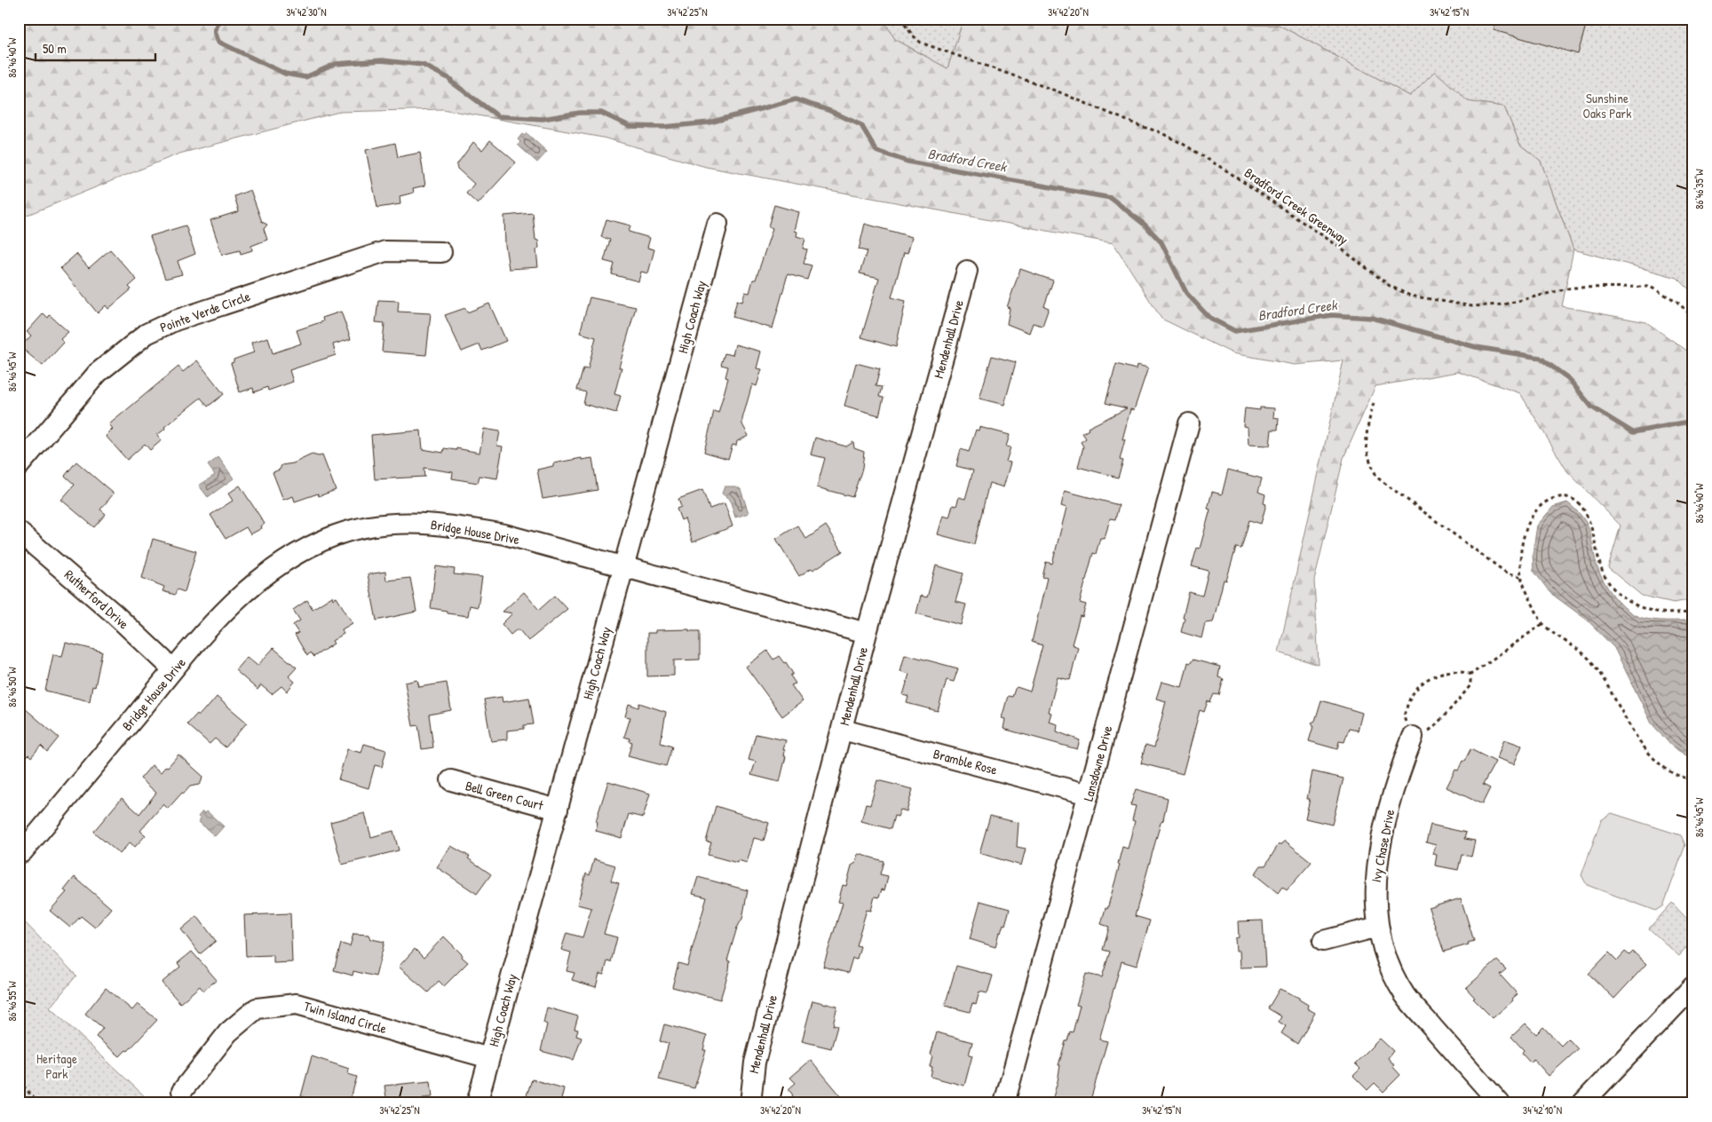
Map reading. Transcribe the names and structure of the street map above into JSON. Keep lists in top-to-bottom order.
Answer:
{
  "streets": {
    "street": [
      "Pointe Verde Circle",
      "High Coach Way",
      "Mendenhall Drive",
      "Bridge House Drive",
      "Rutherford Drive",
      "Bramble Rose",
      "Lansdowne Drive",
      "Bell Green Court",
      "Ivy Chase Drive",
      "Twin Island Circle"
    ],
    "path": ["Bradford Creek Greenway"]
  },
  "crossings": [
    ["High Coach Way", "Bridge House Drive"],
    ["High Coach Way", "Bell Green Court"],
    ["High Coach Way", "Twin Island Circle"],
    ["Mendenhall Drive", "Bridge House Drive"],
    ["Mendenhall Drive", "Bramble Rose"],
    ["Bridge House Drive", "Rutherford Drive"],
    ["Bramble Rose", "Lansdowne Drive"]
  ],
  "water": ["Bradford Creek"],
  "parks": ["Sunshine Oaks Park", "Heritage Park"],
  "scale_bar": "50 m",
  "coordinates": [
    "34°42'30\"N",
    "34°42'25\"N",
    "34°42'20\"N",
    "34°42'15\"N",
    "86°46'40\"W",
    "86°46'35\"W",
    "86°46'45\"W",
    "86°46'50\"W",
    "86°46'55\"W",
    "34°42'10\"N"
  ]
}
